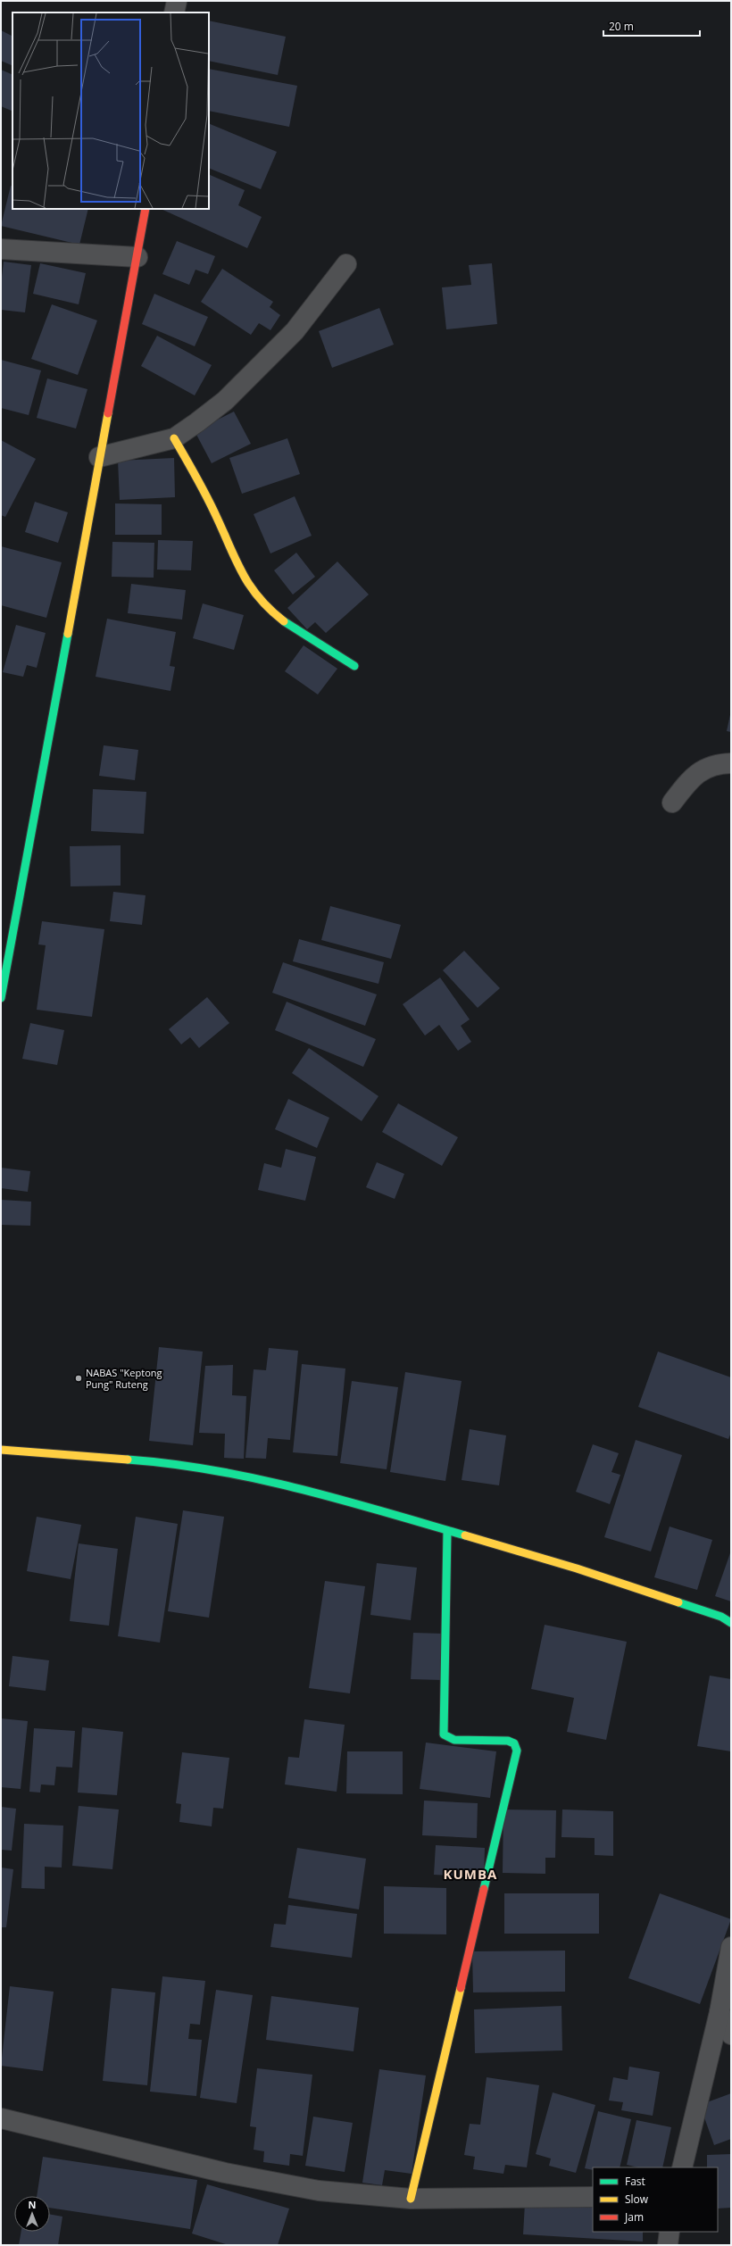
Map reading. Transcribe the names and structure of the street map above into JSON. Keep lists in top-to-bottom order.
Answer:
{
  "districts": ["KUMBA"],
  "places": ["NABAS \"Keptong Pung\" Ruteng"],
  "legend": ["Fast", "Slow", "Jam"],
  "scale_bar": "20 m",
  "north": "top"
}
